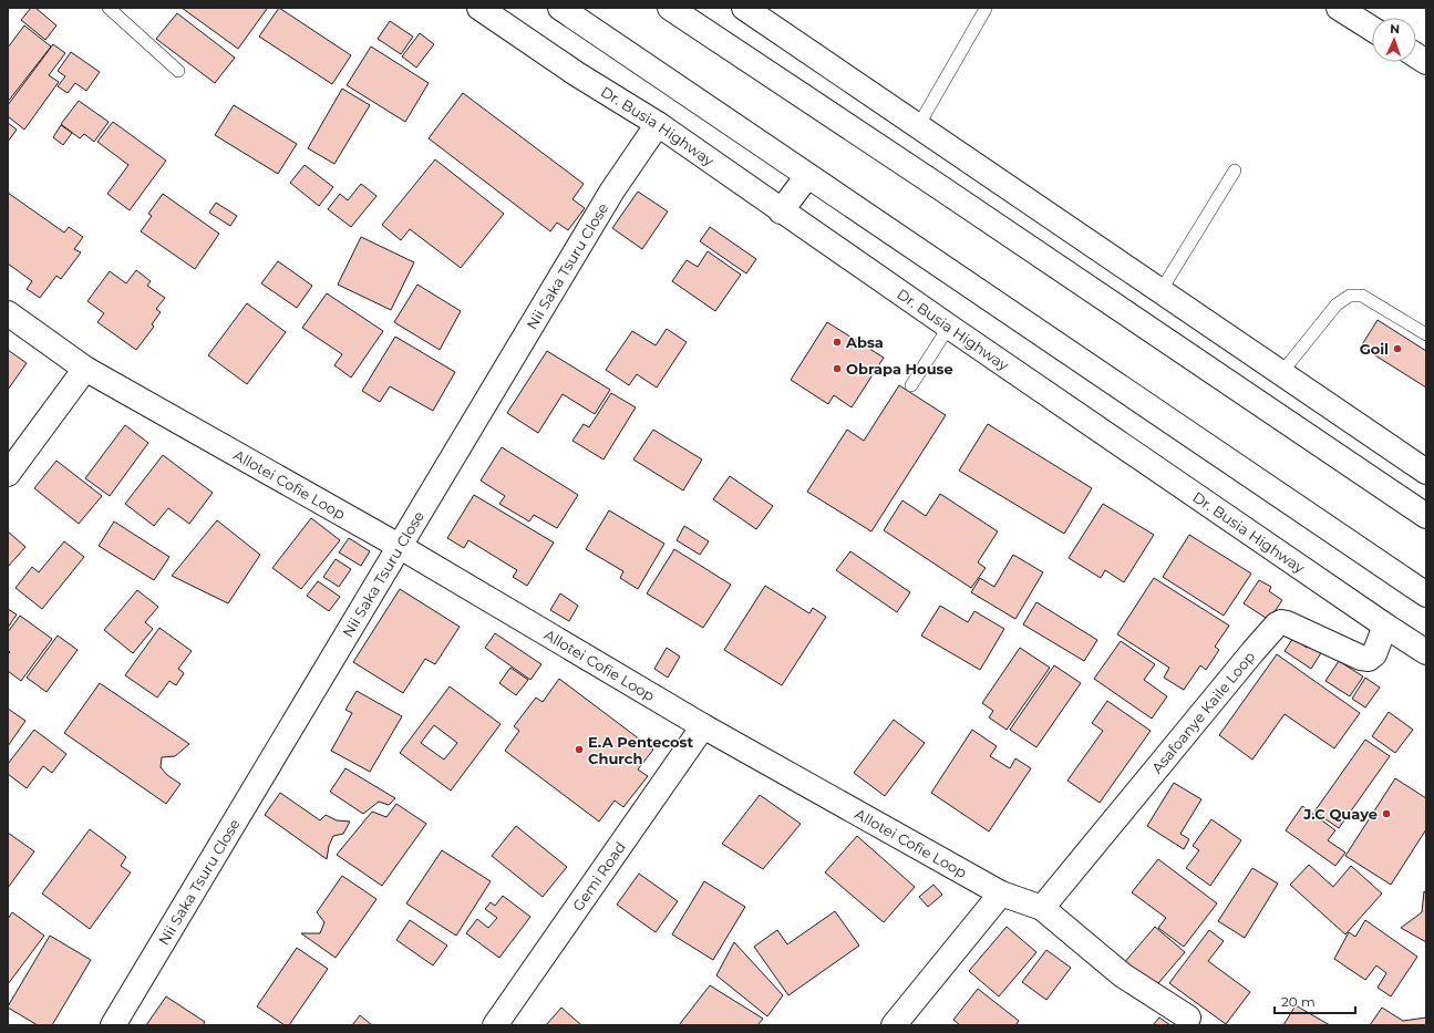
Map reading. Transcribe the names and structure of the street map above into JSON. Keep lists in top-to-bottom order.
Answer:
{
  "streets": {
    "main road": [
      "Dr. Busia Highway",
      "Nii Saka Tsuru Close",
      "Allotei Cofie Loop",
      "Asafoanye Kaile Loop",
      "Gemi Road"
    ]
  },
  "crossings": [
    ["Dr. Busia Highway", "Nii Saka Tsuru Close"],
    ["Dr. Busia Highway", "Asafoanye Kaile Loop"],
    ["Nii Saka Tsuru Close", "Allotei Cofie Loop"],
    ["Allotei Cofie Loop", "Asafoanye Kaile Loop"],
    ["Allotei Cofie Loop", "Gemi Road"]
  ],
  "places": [
    "Absa",
    "Goil",
    "Obrapa House",
    "E.A Pentecost Church",
    "J.C Quaye"
  ],
  "scale_bar": "20 m",
  "north": "top"
}
